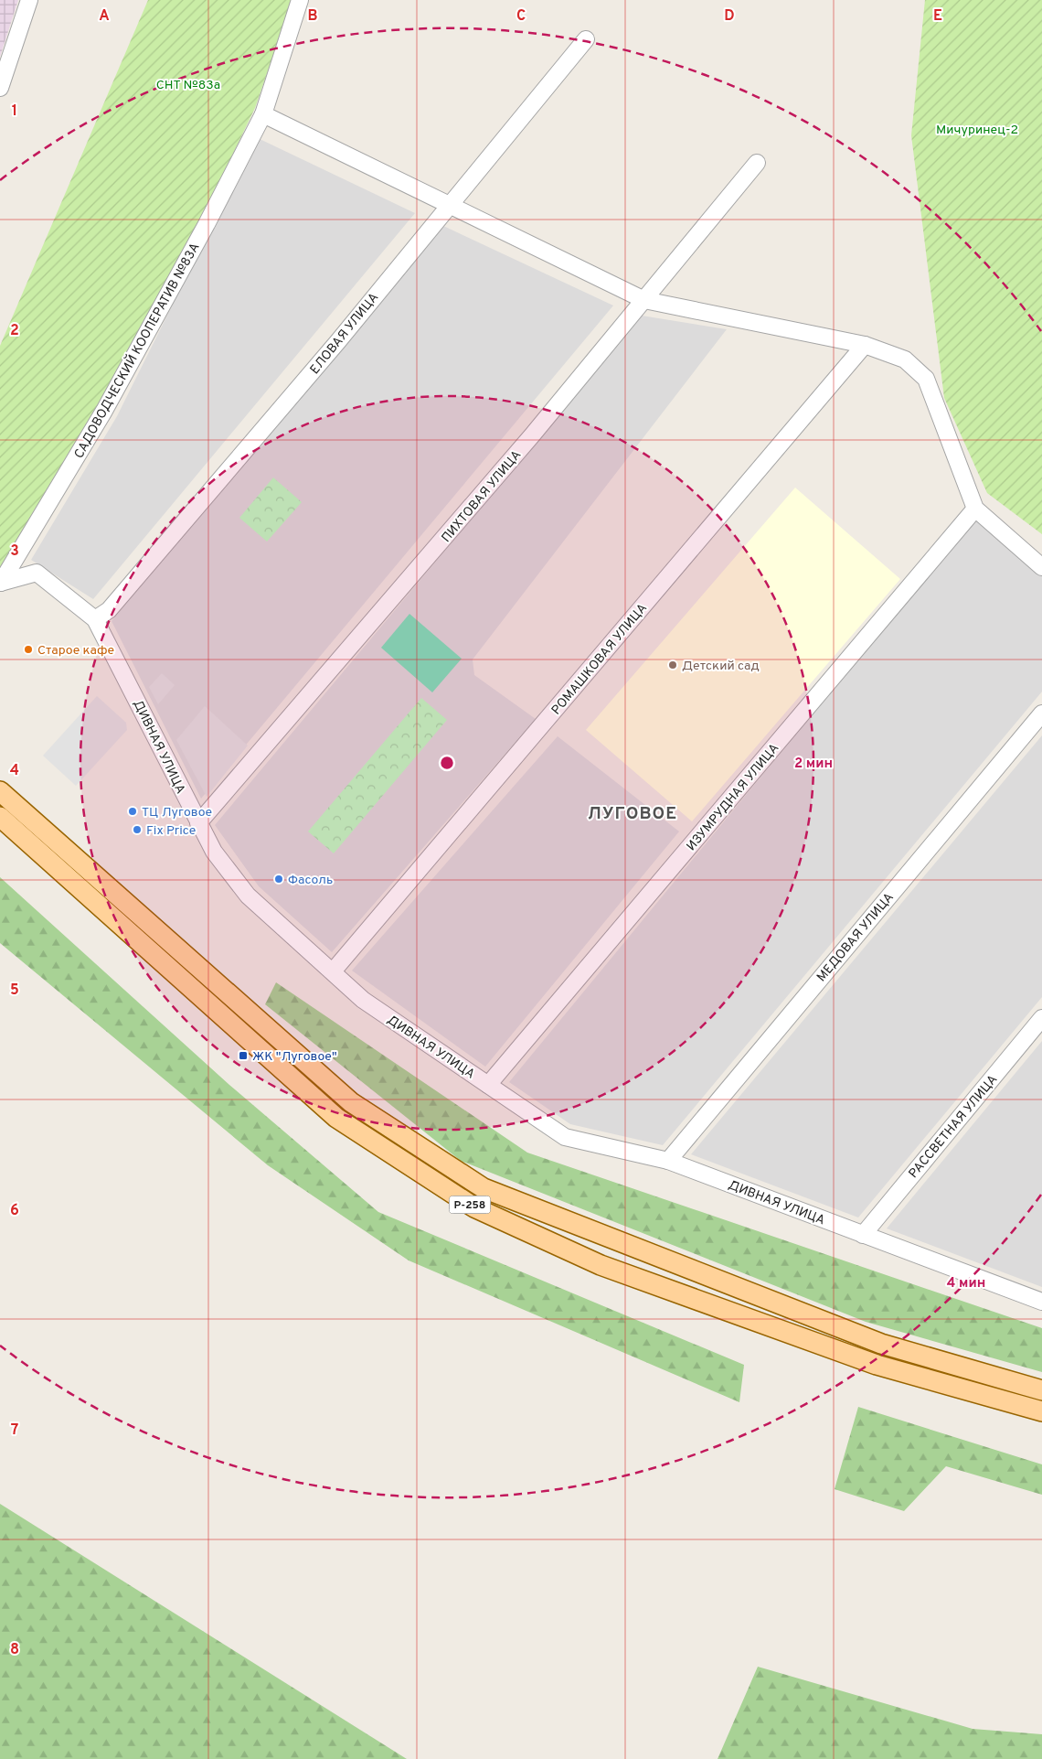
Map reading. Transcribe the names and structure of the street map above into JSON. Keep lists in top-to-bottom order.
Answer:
{
  "streets": {
    "main road": ["Р-258"],
    "street": [
      "ЕЛОВАЯ УЛИЦА",
      "САДОВОДЧЕСКИЙ КООПЕРАТИВ №83А",
      "ПИХТОВАЯ УЛИЦА",
      "РОМАШКОВАЯ УЛИЦА",
      "ДИВНАЯ УЛИЦА",
      "ИЗУМРУДНАЯ УЛИЦА",
      "МЕДОВАЯ УЛИЦА",
      "РАССВЕТНАЯ УЛИЦА"
    ]
  },
  "crossings": [
    ["ЕЛОВАЯ УЛИЦА", "ДИВНАЯ УЛИЦА"],
    ["САДОВОДЧЕСКИЙ КООПЕРАТИВ №83А", "ДИВНАЯ УЛИЦА"],
    ["ПИХТОВАЯ УЛИЦА", "ДИВНАЯ УЛИЦА"],
    ["РОМАШКОВАЯ УЛИЦА", "ДИВНАЯ УЛИЦА"],
    ["ДИВНАЯ УЛИЦА", "ИЗУМРУДНАЯ УЛИЦА"],
    ["ДИВНАЯ УЛИЦА", "МЕДОВАЯ УЛИЦА"],
    ["ДИВНАЯ УЛИЦА", "РАССВЕТНАЯ УЛИЦА"]
  ],
  "districts": ["ЛУГОВОЕ"],
  "parks": ["СНТ №83а", "Мичуринец-2"],
  "places": {
    "other": [
      "Старое кафе",
      "Детский сад",
      "ТЦ Луговое",
      "Fix Price",
      "Фасоль"
    ],
    "transit": ["ЖК \"Луговое\""]
  },
  "grid": {
    "columns": [
      "A",
      "B",
      "C",
      "D",
      "E"
    ],
    "rows": [
      "1",
      "2",
      "3",
      "4",
      "5",
      "6",
      "7",
      "8"
    ]
  },
  "rings": ["2 мин", "4 мин"]
}
